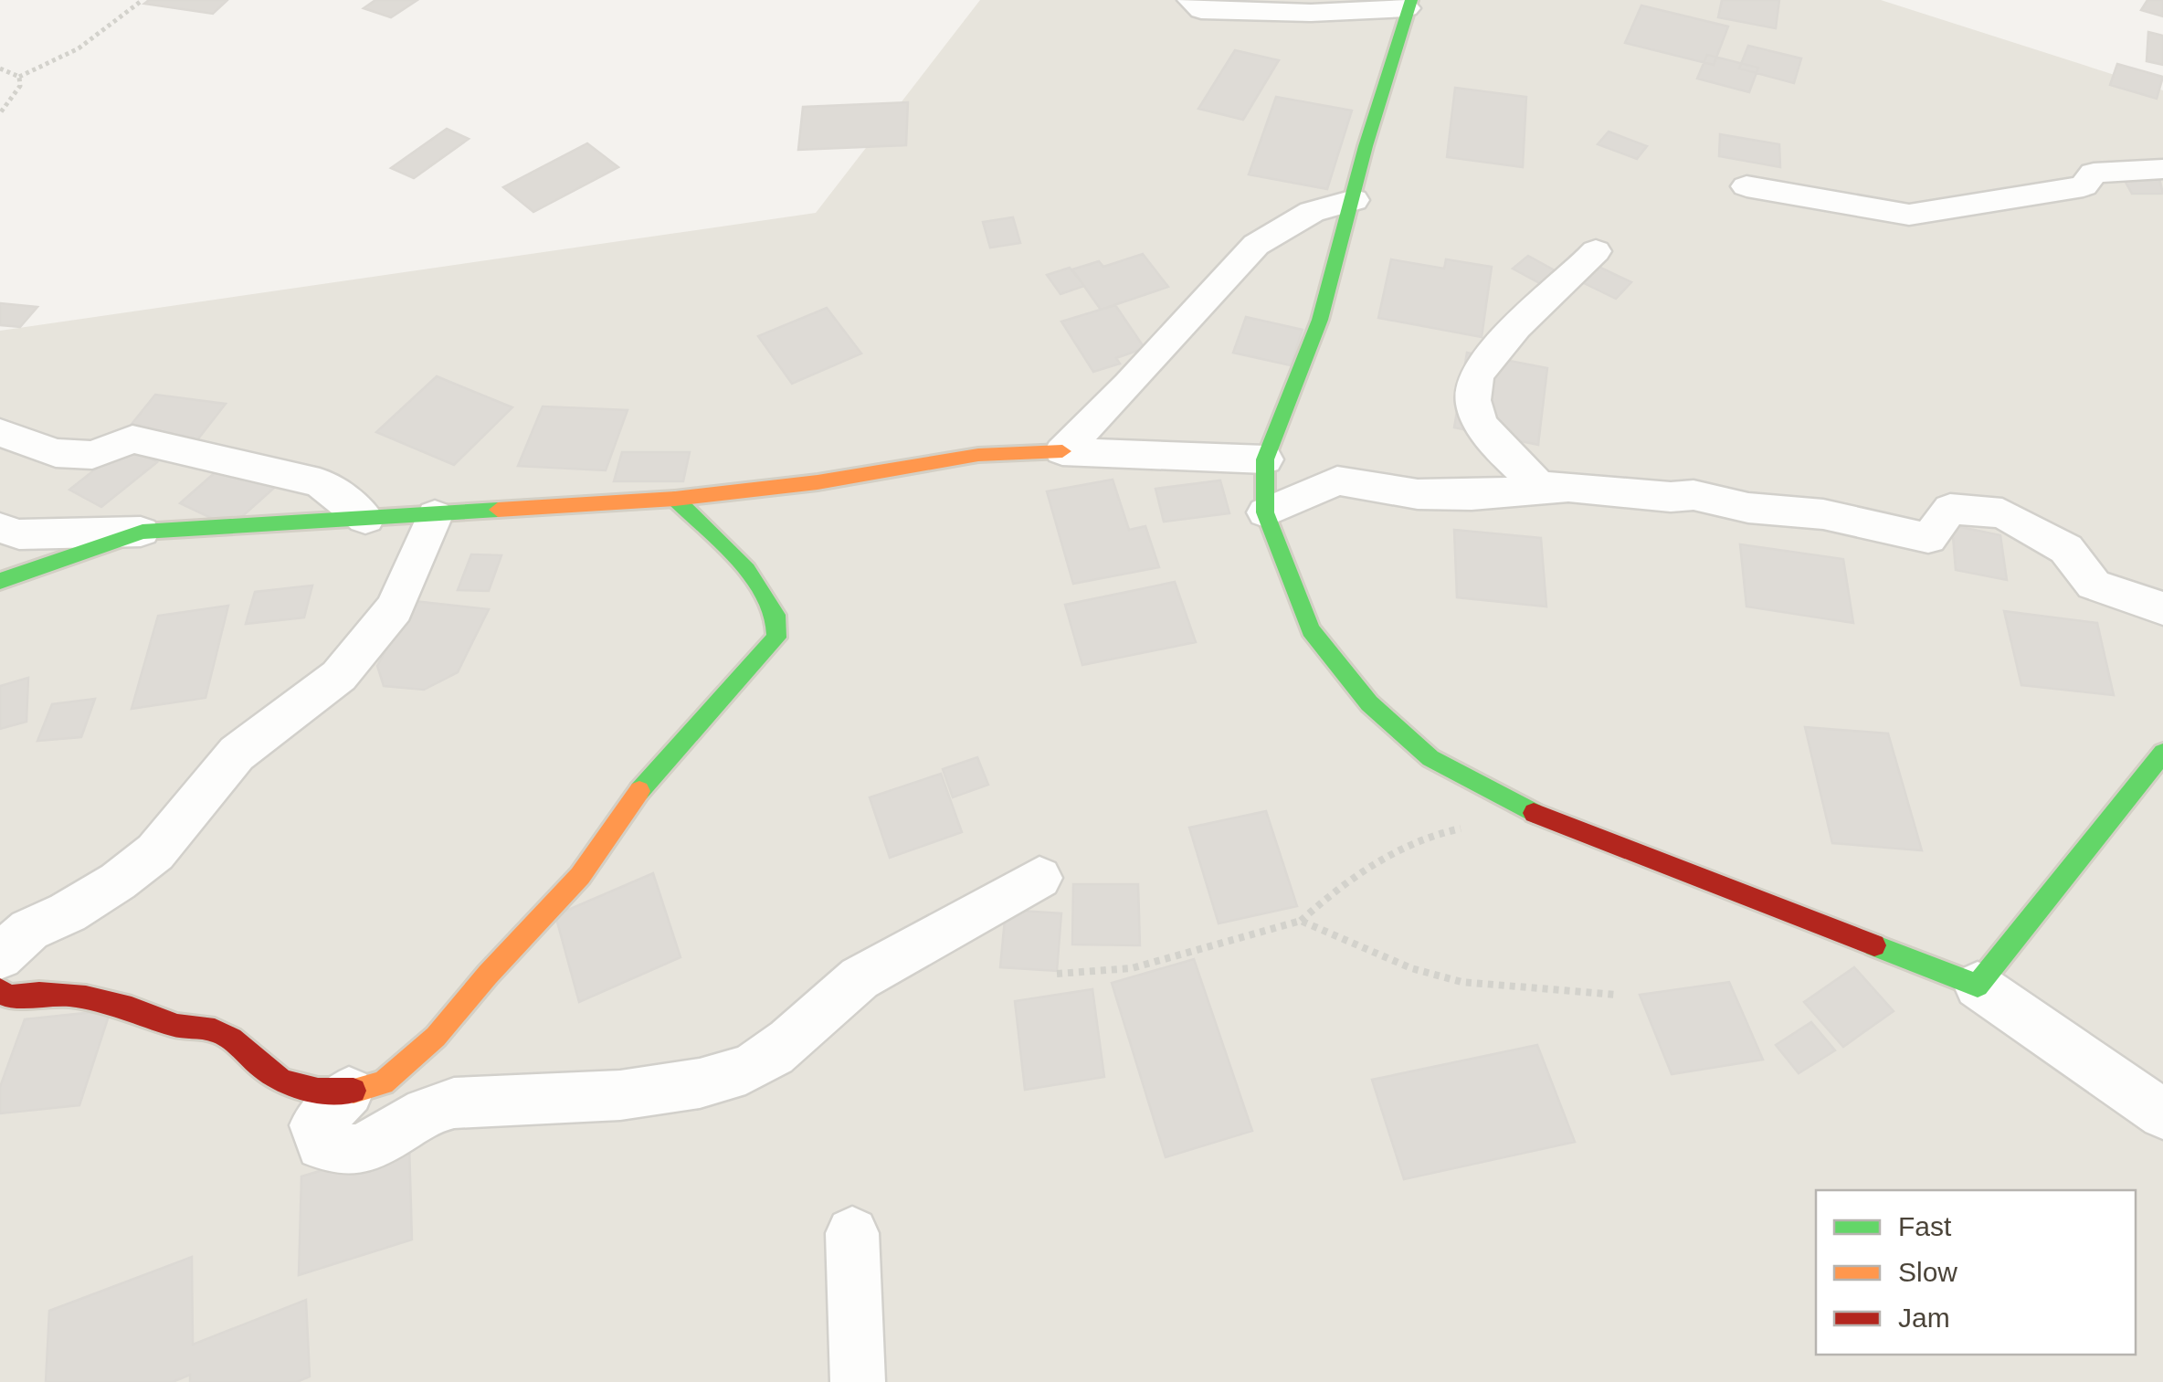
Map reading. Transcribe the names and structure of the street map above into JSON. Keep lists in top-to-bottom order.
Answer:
{
  "legend": ["Fast", "Slow", "Jam"]
}
